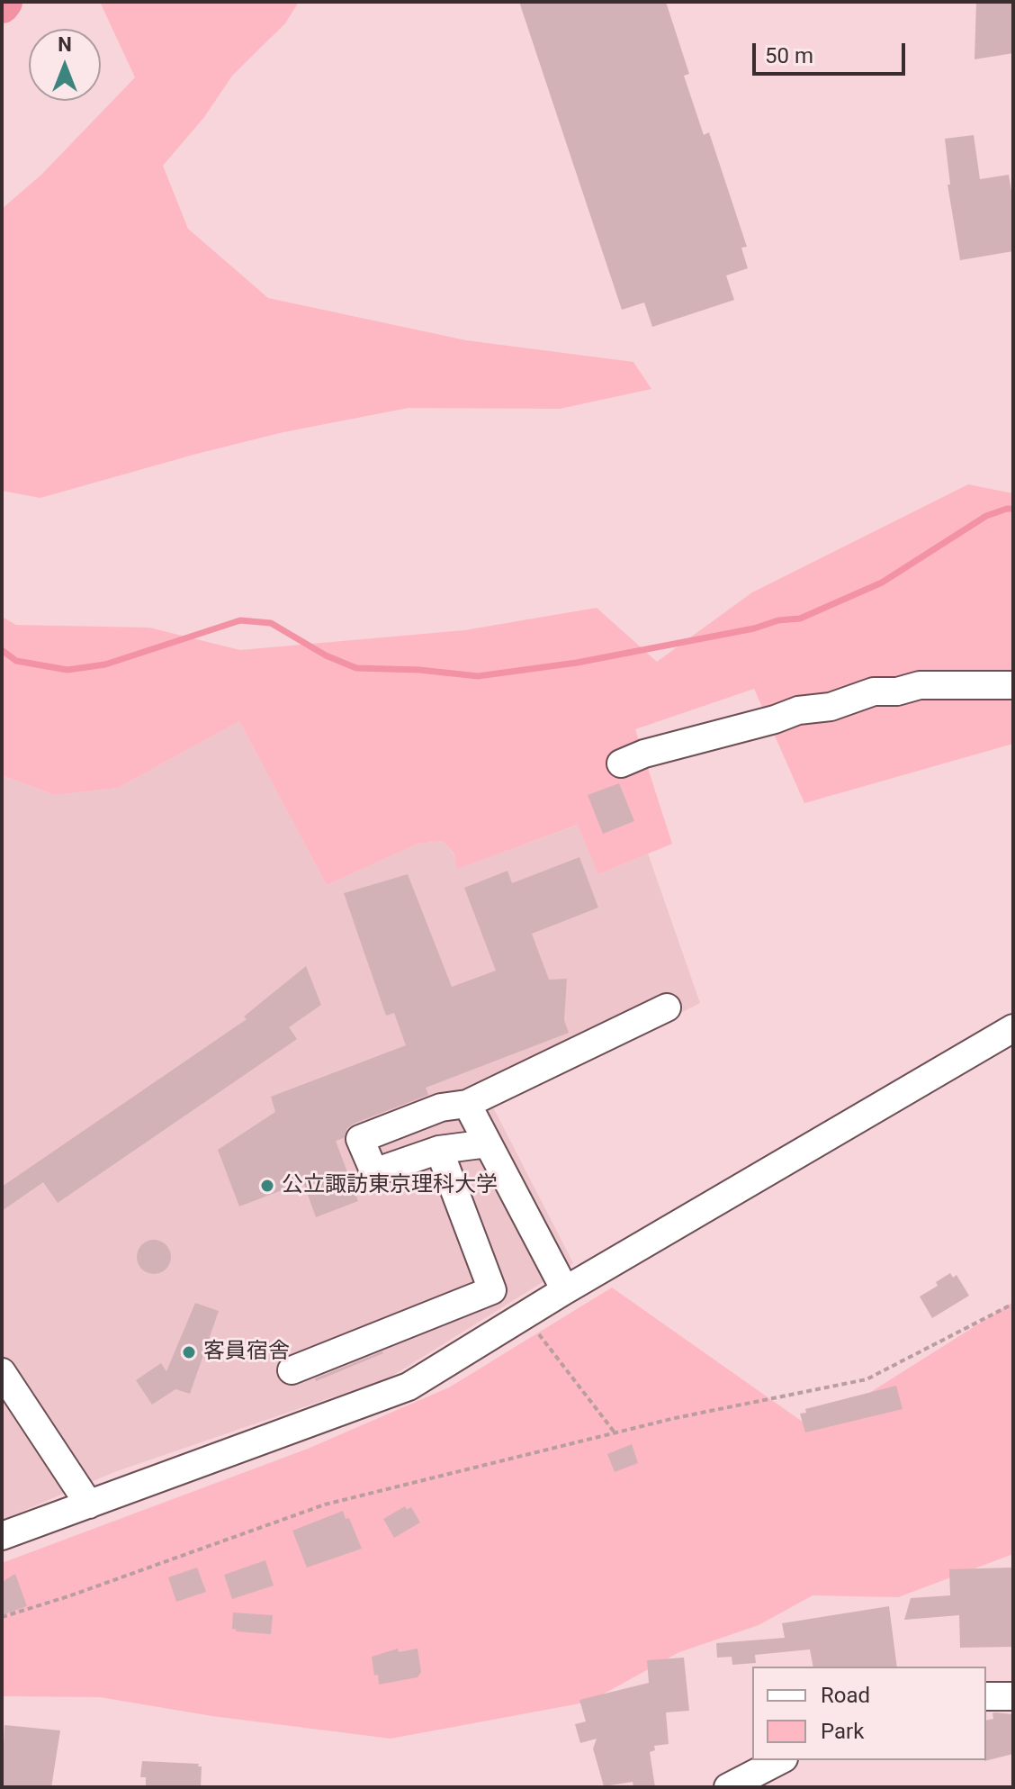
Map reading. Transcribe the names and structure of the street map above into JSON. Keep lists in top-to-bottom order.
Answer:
{
  "places": ["公立諏訪東京理科大学", "客員宿舎"],
  "legend": ["Road", "Park"],
  "scale_bar": "50 m",
  "north": "top"
}
